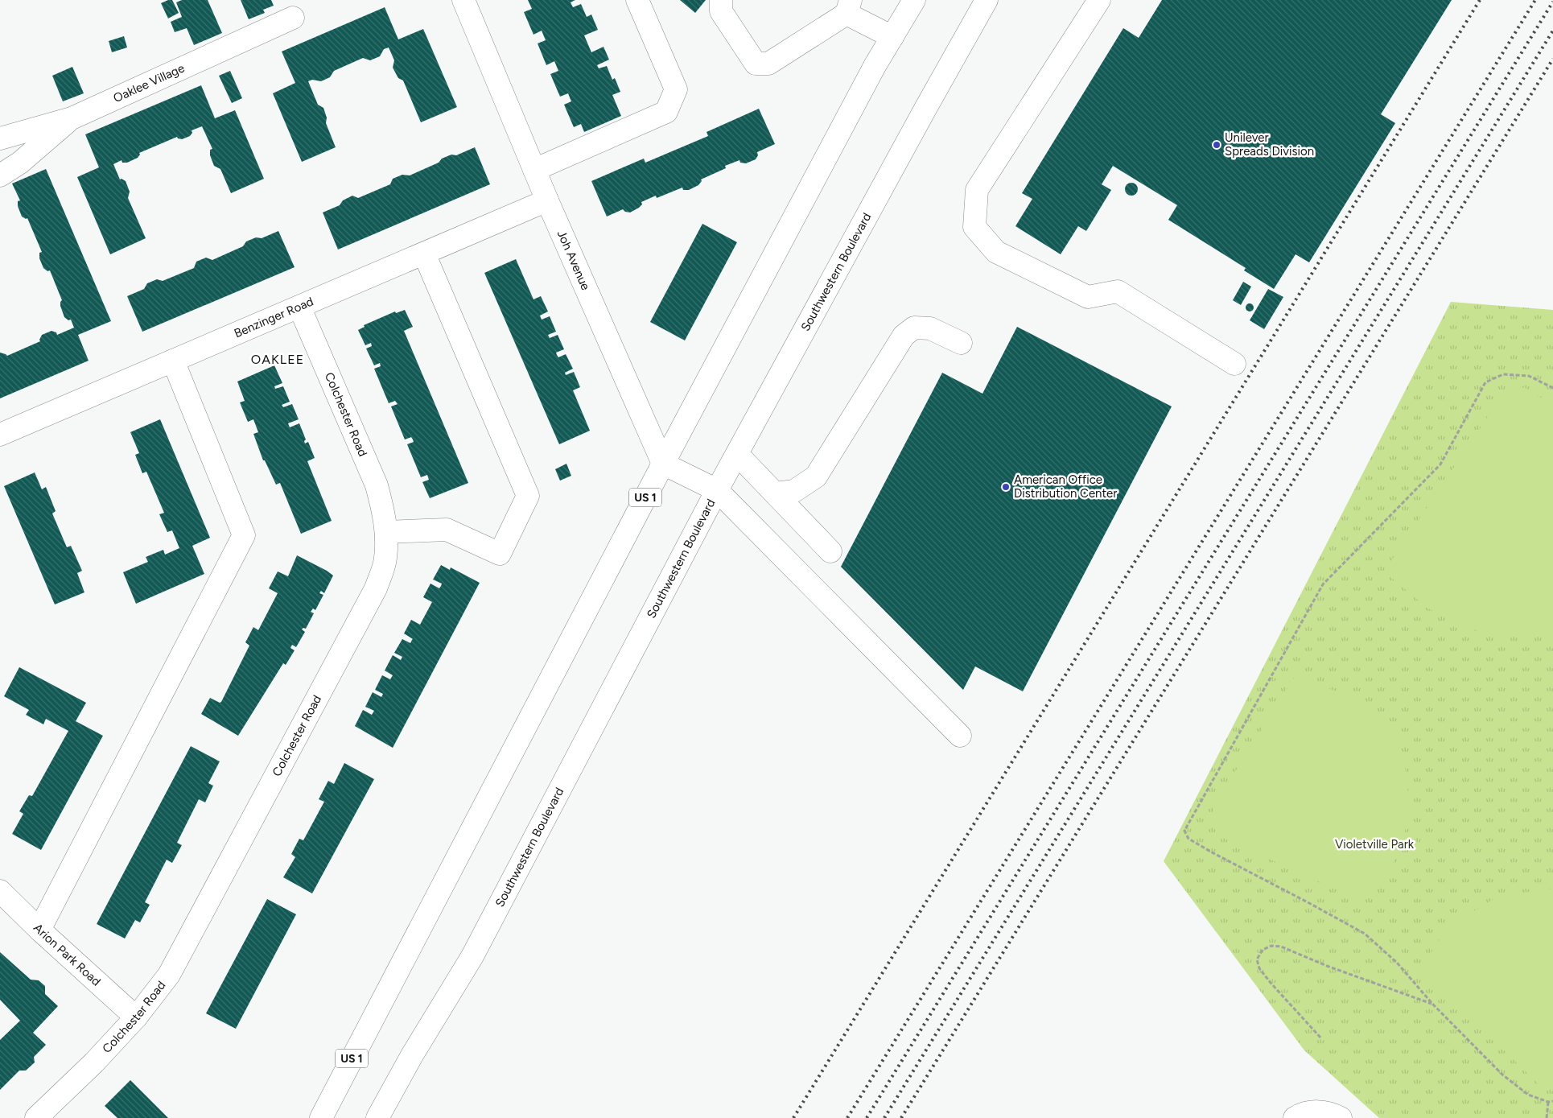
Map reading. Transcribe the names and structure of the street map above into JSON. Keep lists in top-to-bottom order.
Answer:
{
  "streets": {
    "main road": [
      "Oaklee Village",
      "Joh Avenue",
      "Southwestern Boulevard",
      "Benzinger Road",
      "Colchester Road",
      "US 1",
      "Arion Park Road"
    ]
  },
  "crossings": [
    ["Joh Avenue", "Benzinger Road"],
    ["Joh Avenue", "US 1"],
    ["Benzinger Road", "Colchester Road"],
    ["Colchester Road", "Arion Park Road"]
  ],
  "districts": ["OAKLEE"],
  "parks": ["Violetville Park"],
  "places": ["Unilever Spreads Division", "American Office Distribution Center"]
}
